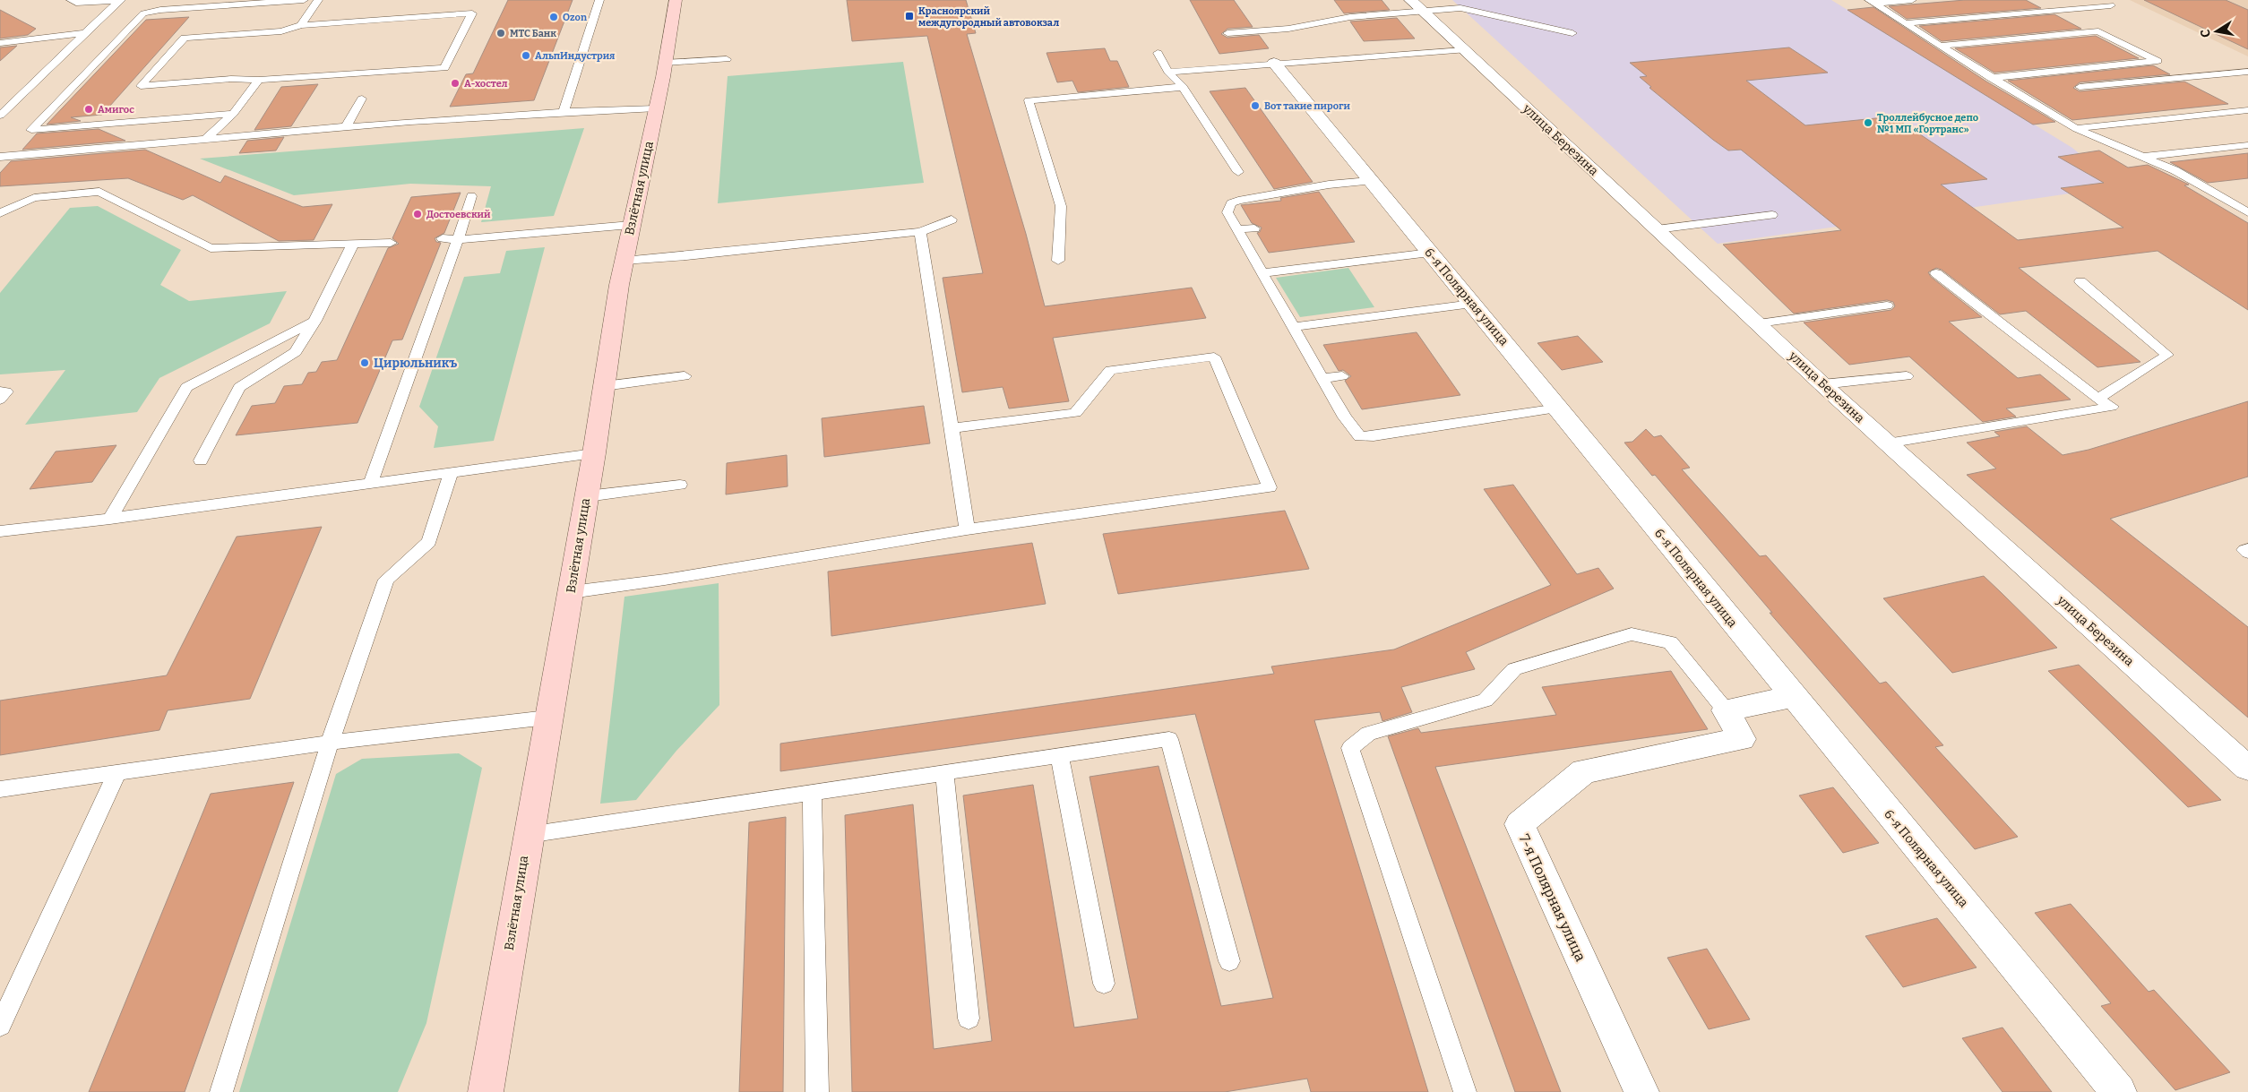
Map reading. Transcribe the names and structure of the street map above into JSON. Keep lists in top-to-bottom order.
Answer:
{
  "streets": {
    "main road": ["Взлётная улица"],
    "street": ["улица Березина", "6-я Полярная улица", "7-я Полярная улица"]
  },
  "places": {
    "transit": ["Красноярский междугородный автовокзал"],
    "other": [
      "Ozon",
      "МТС Банк",
      "АльпИндустрия",
      "А-хостел",
      "Вот такие пироги",
      "Амигос",
      "Троллейбусное депо №1 МП «Гортранс»",
      "Достоевский",
      "Цирюльникъ"
    ]
  },
  "north": "left"
}
